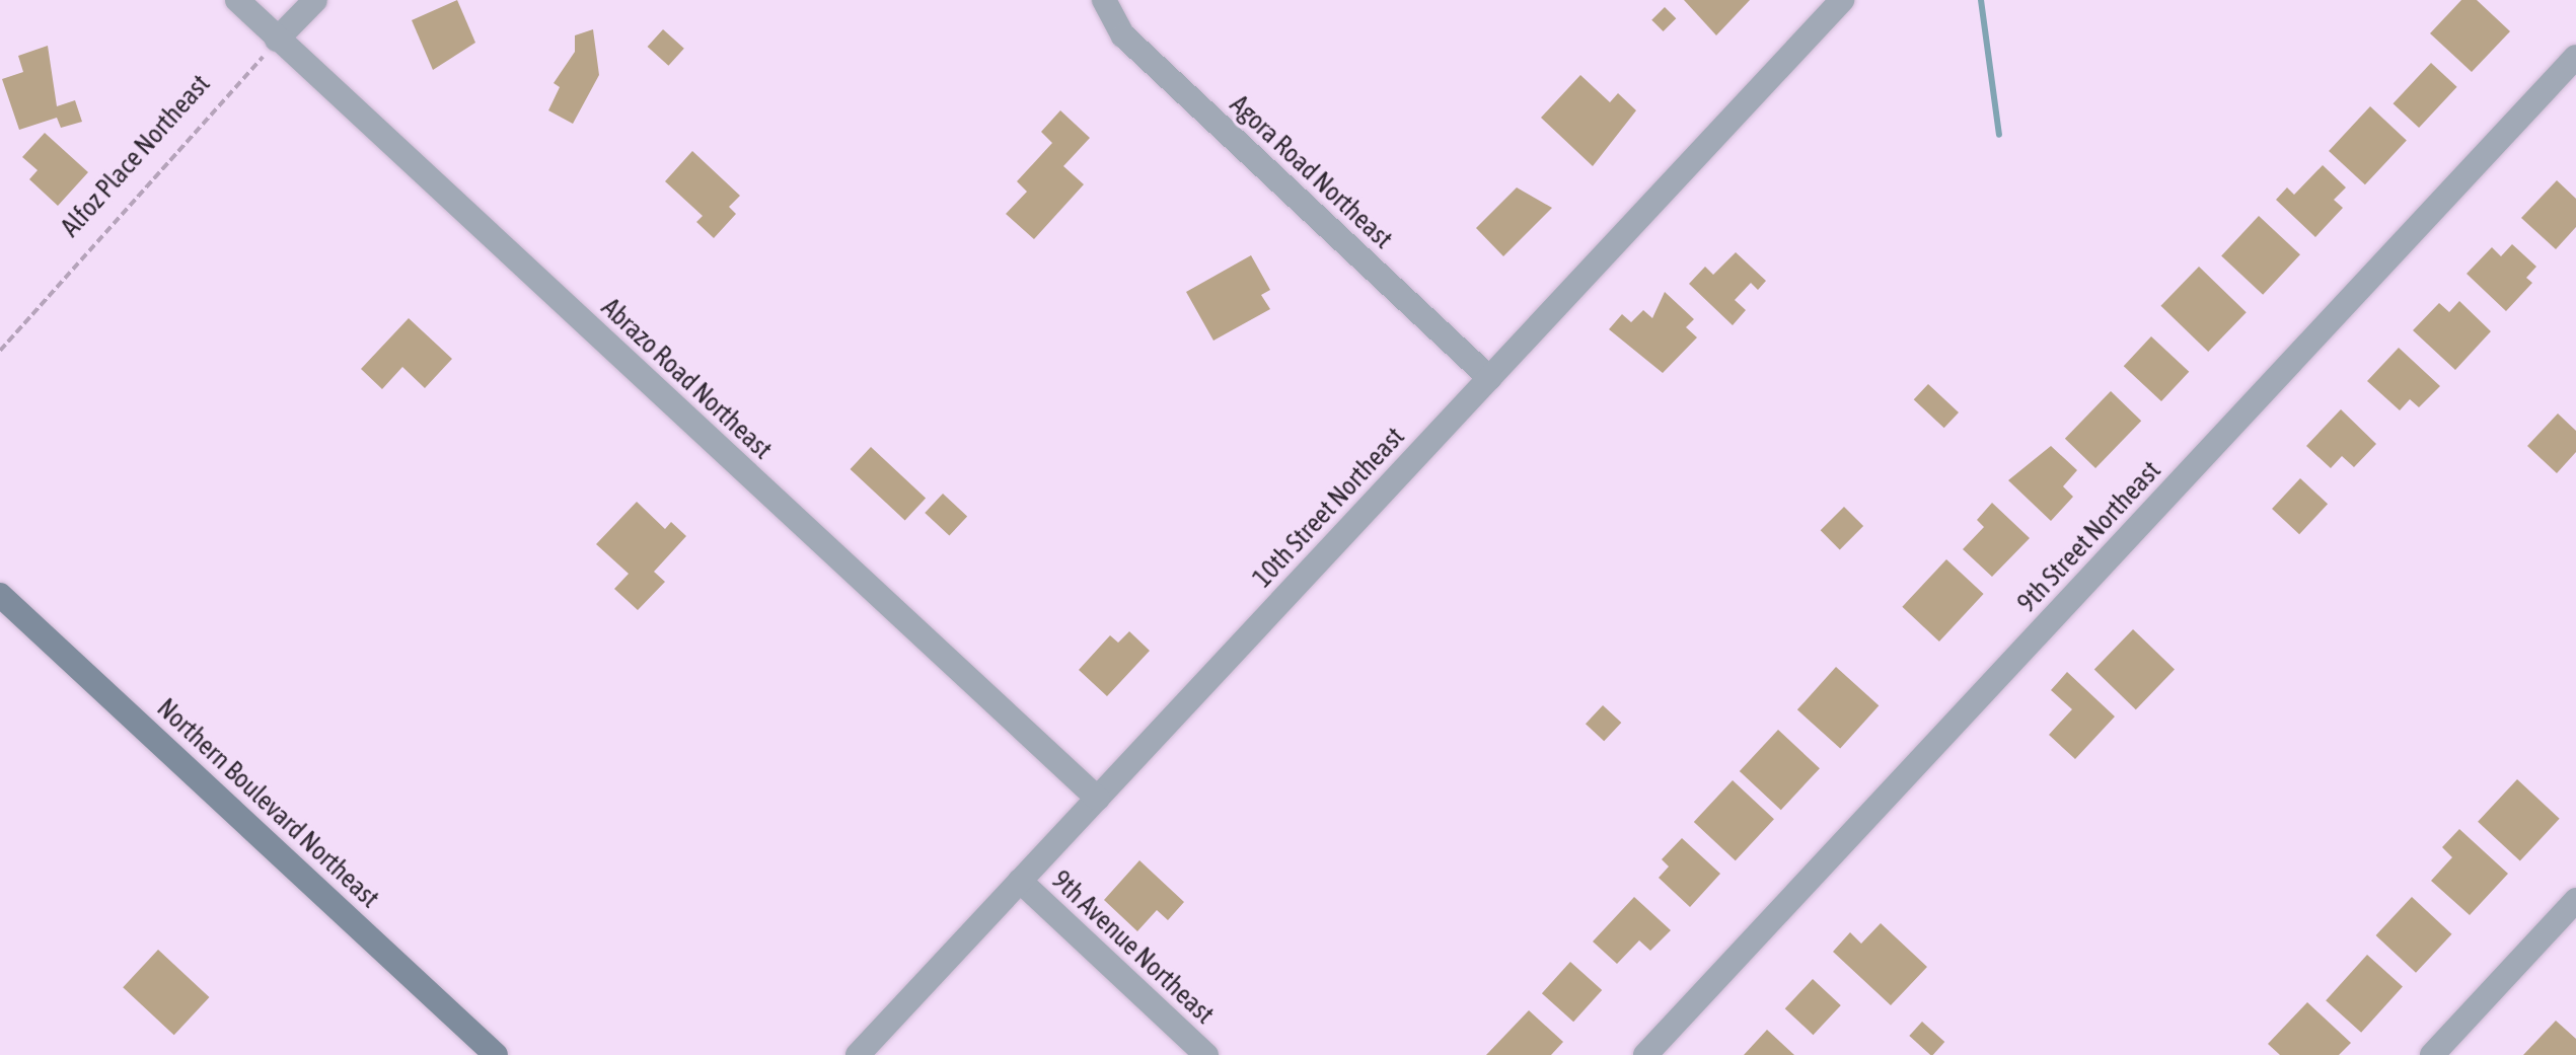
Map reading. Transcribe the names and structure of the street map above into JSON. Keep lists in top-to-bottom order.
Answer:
{
  "streets": {
    "main road": ["Northern Boulevard Northeast"],
    "street": [
      "Agora Road Northeast",
      "Abrazo Road Northeast",
      "10th Street Northeast",
      "9th Street Northeast",
      "9th Avenue Northeast"
    ],
    "path": ["Alfoz Place Northeast"]
  },
  "crossings": [
    ["Alfoz Place Northeast", "Abrazo Road Northeast"],
    ["Agora Road Northeast", "10th Street Northeast"],
    ["Abrazo Road Northeast", "10th Street Northeast"],
    ["10th Street Northeast", "9th Avenue Northeast"]
  ]
}
